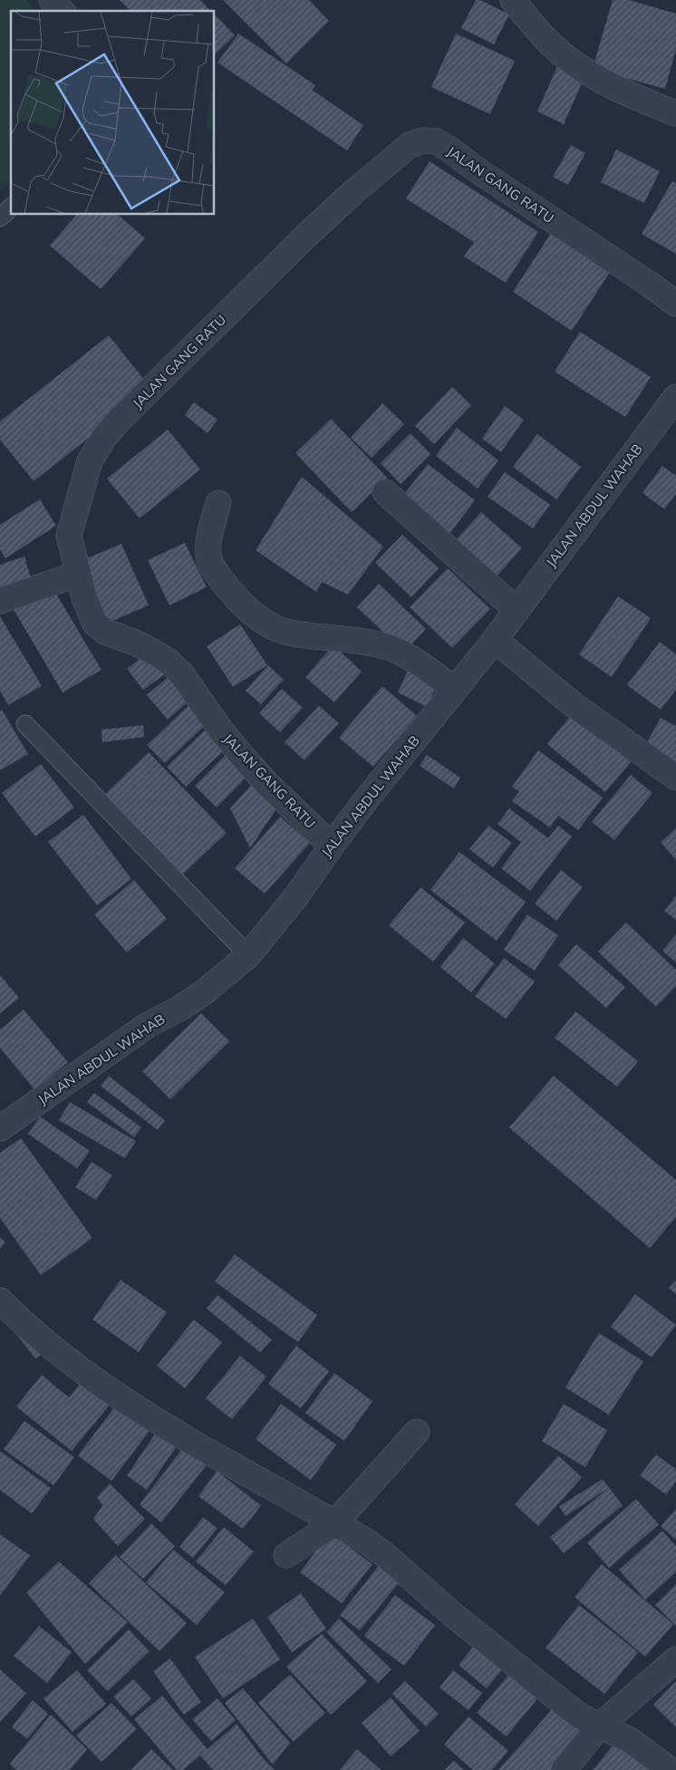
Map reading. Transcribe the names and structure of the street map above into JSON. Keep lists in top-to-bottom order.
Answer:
{
  "streets": {
    "street": ["JALAN GANG RATU", "JALAN ABDUL WAHAB"]
  },
  "crossings": [
    ["JALAN GANG RATU", "JALAN ABDUL WAHAB"]
  ]
}
